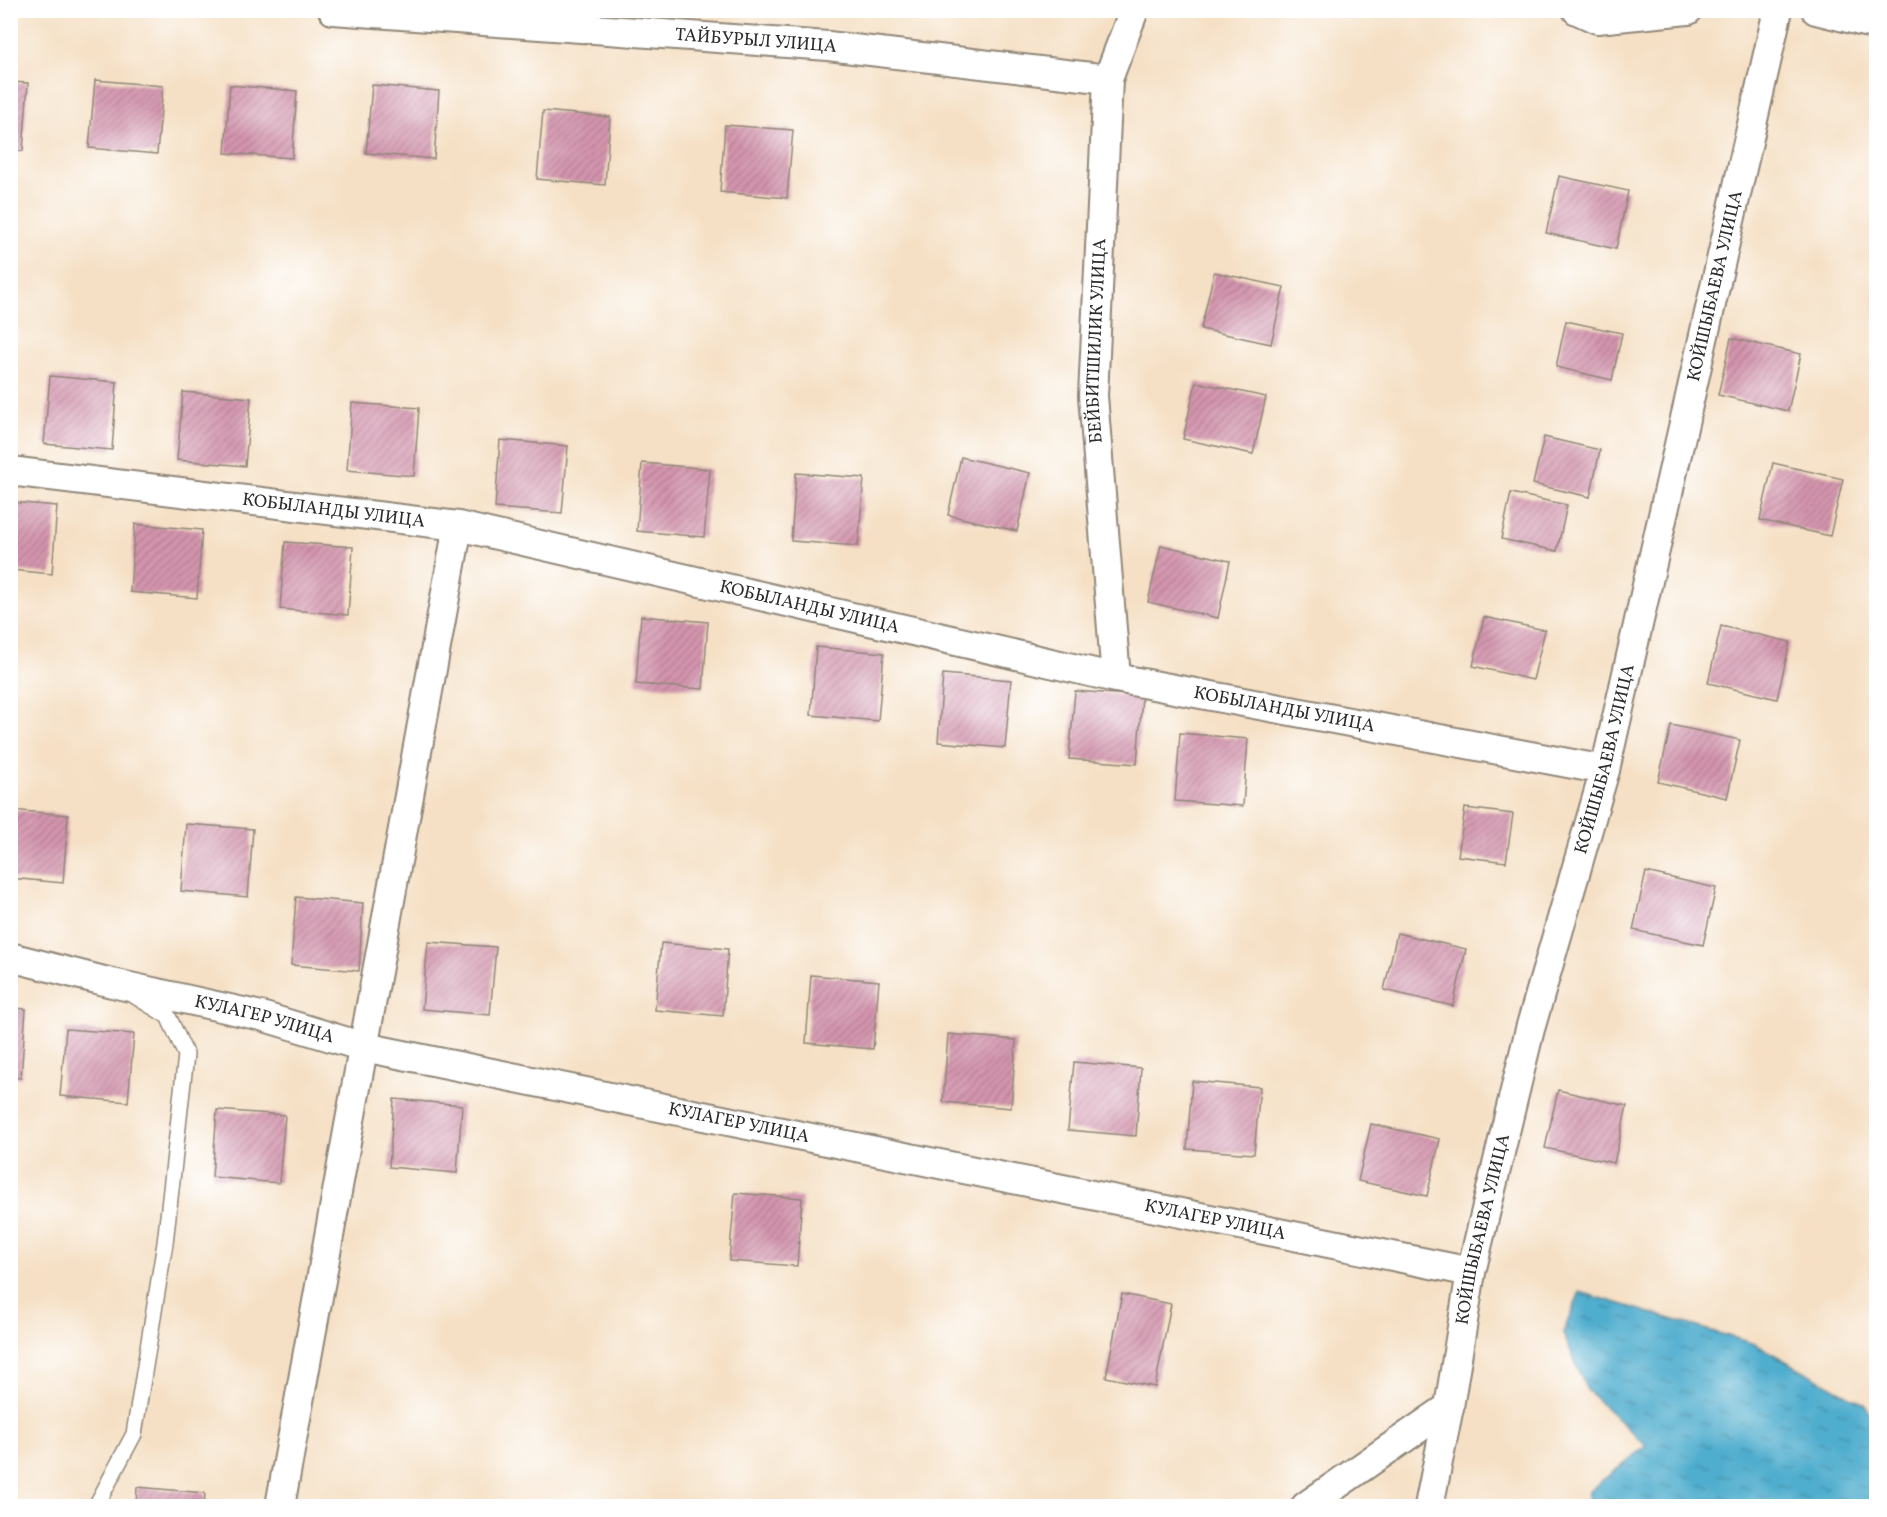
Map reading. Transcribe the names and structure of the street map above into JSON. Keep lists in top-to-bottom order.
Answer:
{
  "streets": {
    "street": [
      "ТАЙБУРЫЛ УЛИЦА",
      "КОЙШЫБАЕВА УЛИЦА",
      "БЕЙБИТШИЛИК УЛИЦА",
      "КОБЫЛАНДЫ УЛИЦА",
      "КУЛАГЕР УЛИЦА"
    ]
  },
  "crossings": [
    ["ТАЙБУРЫЛ УЛИЦА", "БЕЙБИТШИЛИК УЛИЦА"],
    ["КОЙШЫБАЕВА УЛИЦА", "КОБЫЛАНДЫ УЛИЦА"],
    ["КОЙШЫБАЕВА УЛИЦА", "КУЛАГЕР УЛИЦА"],
    ["БЕЙБИТШИЛИК УЛИЦА", "КОБЫЛАНДЫ УЛИЦА"]
  ]
}
